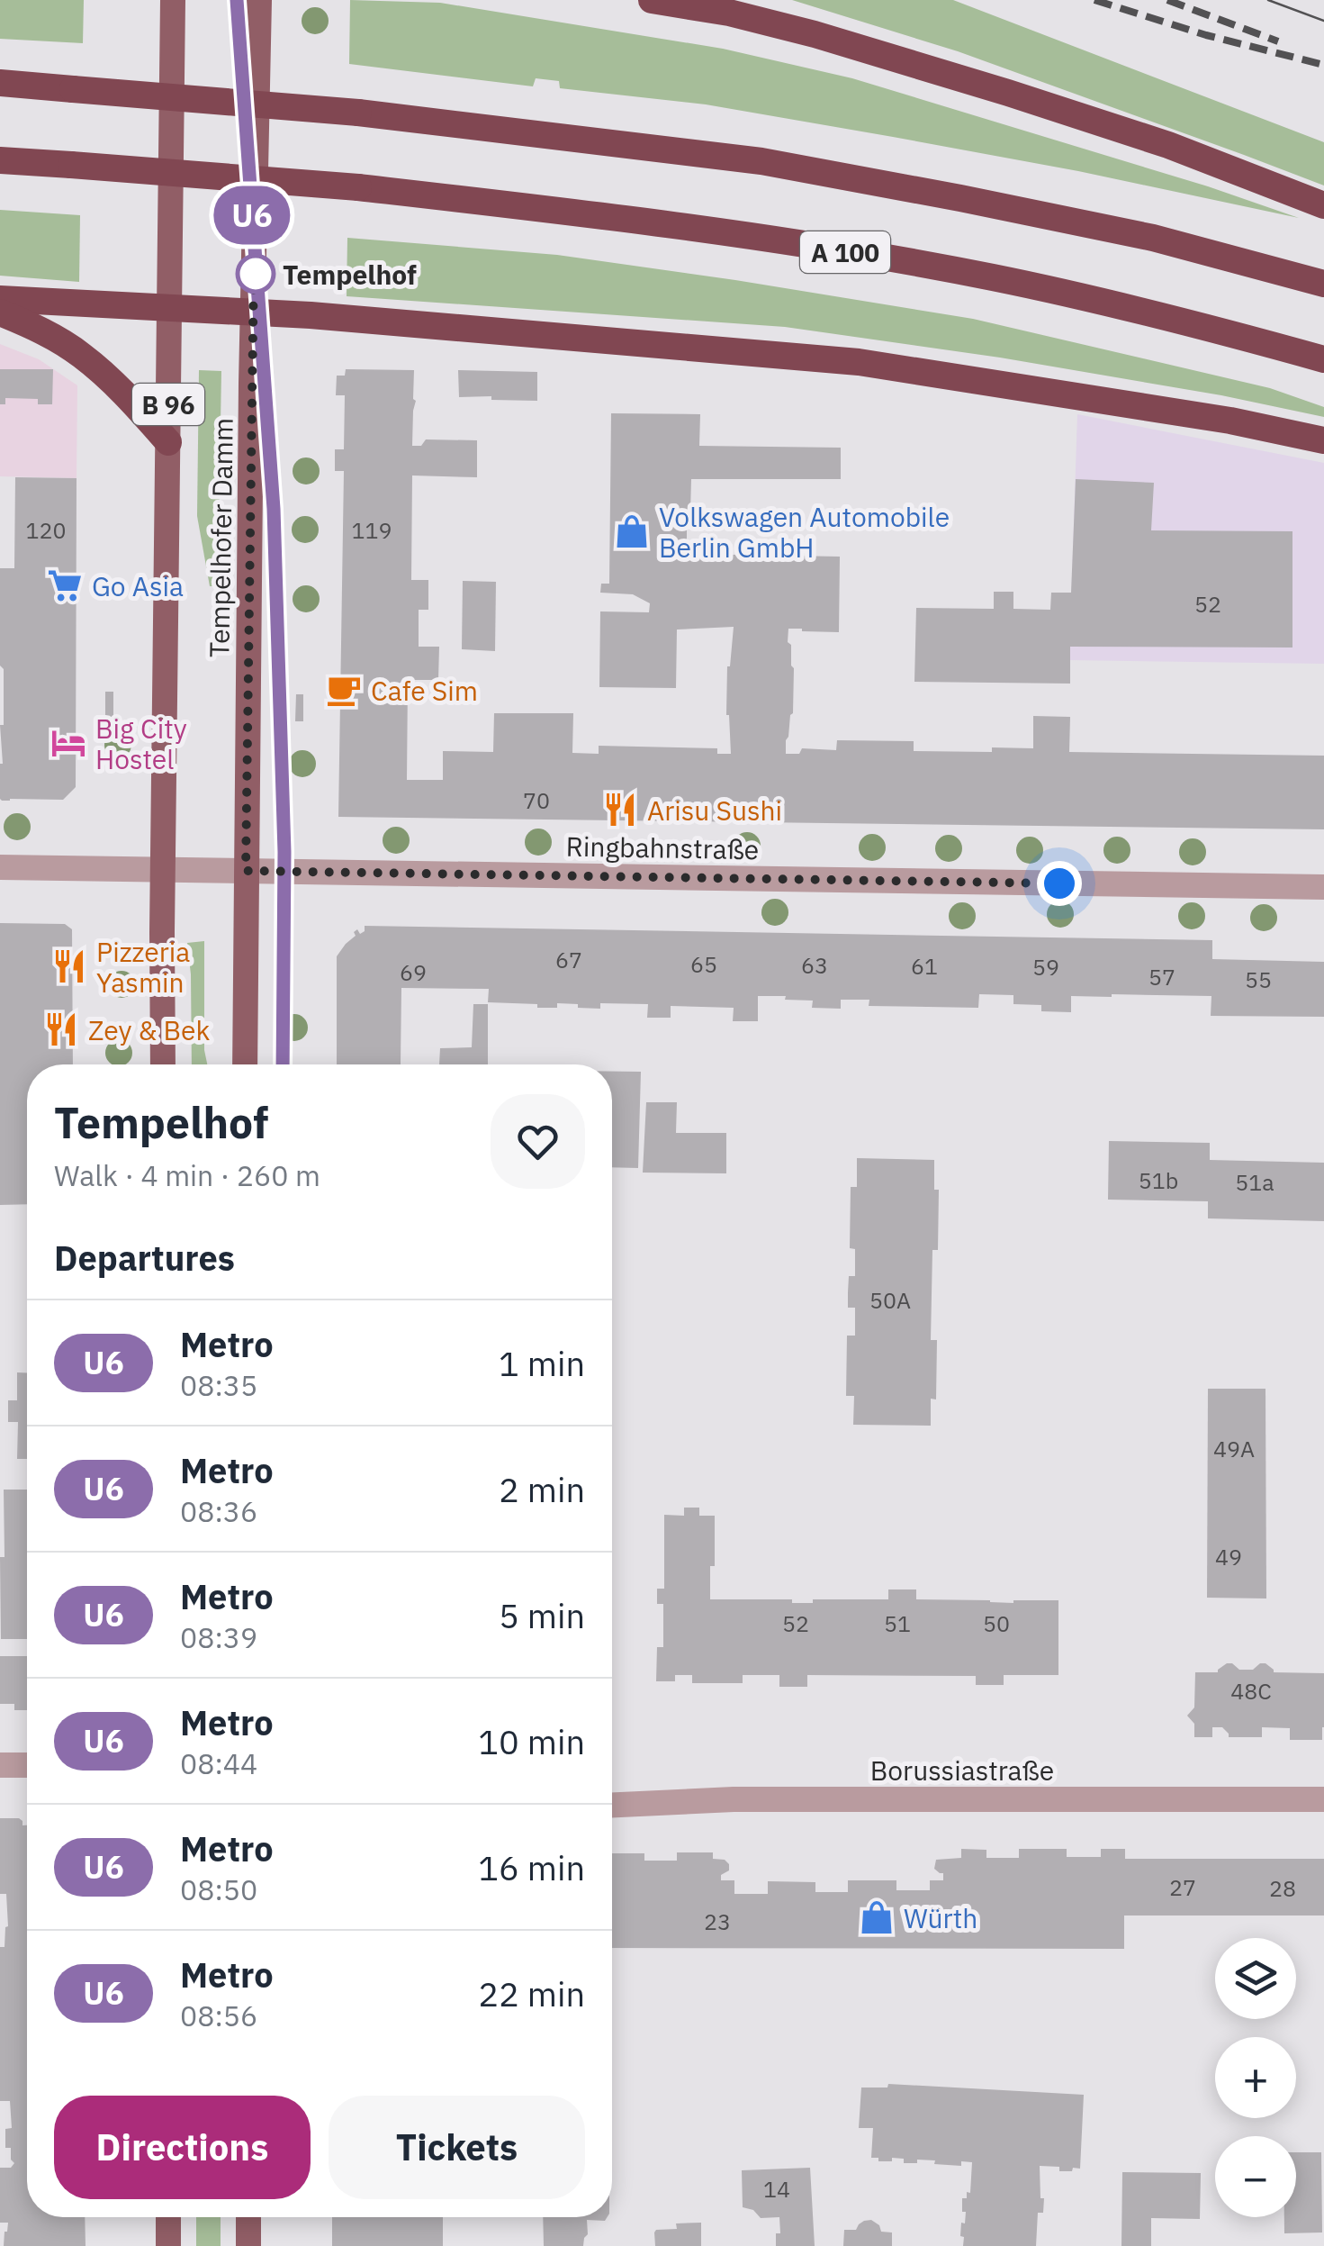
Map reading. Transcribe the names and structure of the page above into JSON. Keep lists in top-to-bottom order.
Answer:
{
  "streets": {
    "highway": ["A 100"],
    "main road": ["B 96", "Tempelhofer Damm"],
    "street": ["Ringbahnstraße", "Borussiastraße"]
  },
  "crossings": [
    ["Tempelhofer Damm", "Ringbahnstraße"]
  ],
  "places": {
    "other": ["Tempelhof"],
    "shop": ["Volkswagen Automobile Berlin GmbH", "Würth"],
    "supermarket": ["Go Asia"],
    "cafe": ["Cafe Sim"],
    "hotel": ["Big City Hostel"],
    "restaurant": ["Arisu Sushi", "Pizzeria Yasmin", "Zey & Bek"]
  },
  "lines": ["metro line U6"],
  "house_numbers": [
    "120",
    "119",
    "52",
    "70",
    "67",
    "65",
    "63",
    "61",
    "59",
    "69",
    "57",
    "55",
    "51b",
    "51a",
    "50A",
    "49A",
    "49",
    "52",
    "51",
    "50",
    "48C",
    "27",
    "28",
    "23",
    "14"
  ],
  "page": {
    "on_map": "U6",
    "heading": [
      ["Tempelhof", "Walk · 4 min · 260 m"],
      "Departures"
    ],
    "list": [
      {
        "mark": "U6",
        "name": "Metro",
        "note": "08:35",
        "value": "1 min"
      },
      {
        "mark": "U6",
        "name": "Metro",
        "note": "08:36",
        "value": "2 min"
      },
      {
        "mark": "U6",
        "name": "Metro",
        "note": "08:39",
        "value": "5 min"
      },
      {
        "mark": "U6",
        "name": "Metro",
        "note": "08:44",
        "value": "10 min"
      },
      {
        "mark": "U6",
        "name": "Metro",
        "note": "08:50",
        "value": "16 min"
      },
      {
        "mark": "U6",
        "name": "Metro",
        "note": "08:56",
        "value": "22 min"
      }
    ],
    "map_buttons": ["+", "−"],
    "buttons": ["Directions", "Tickets"]
  }
}
